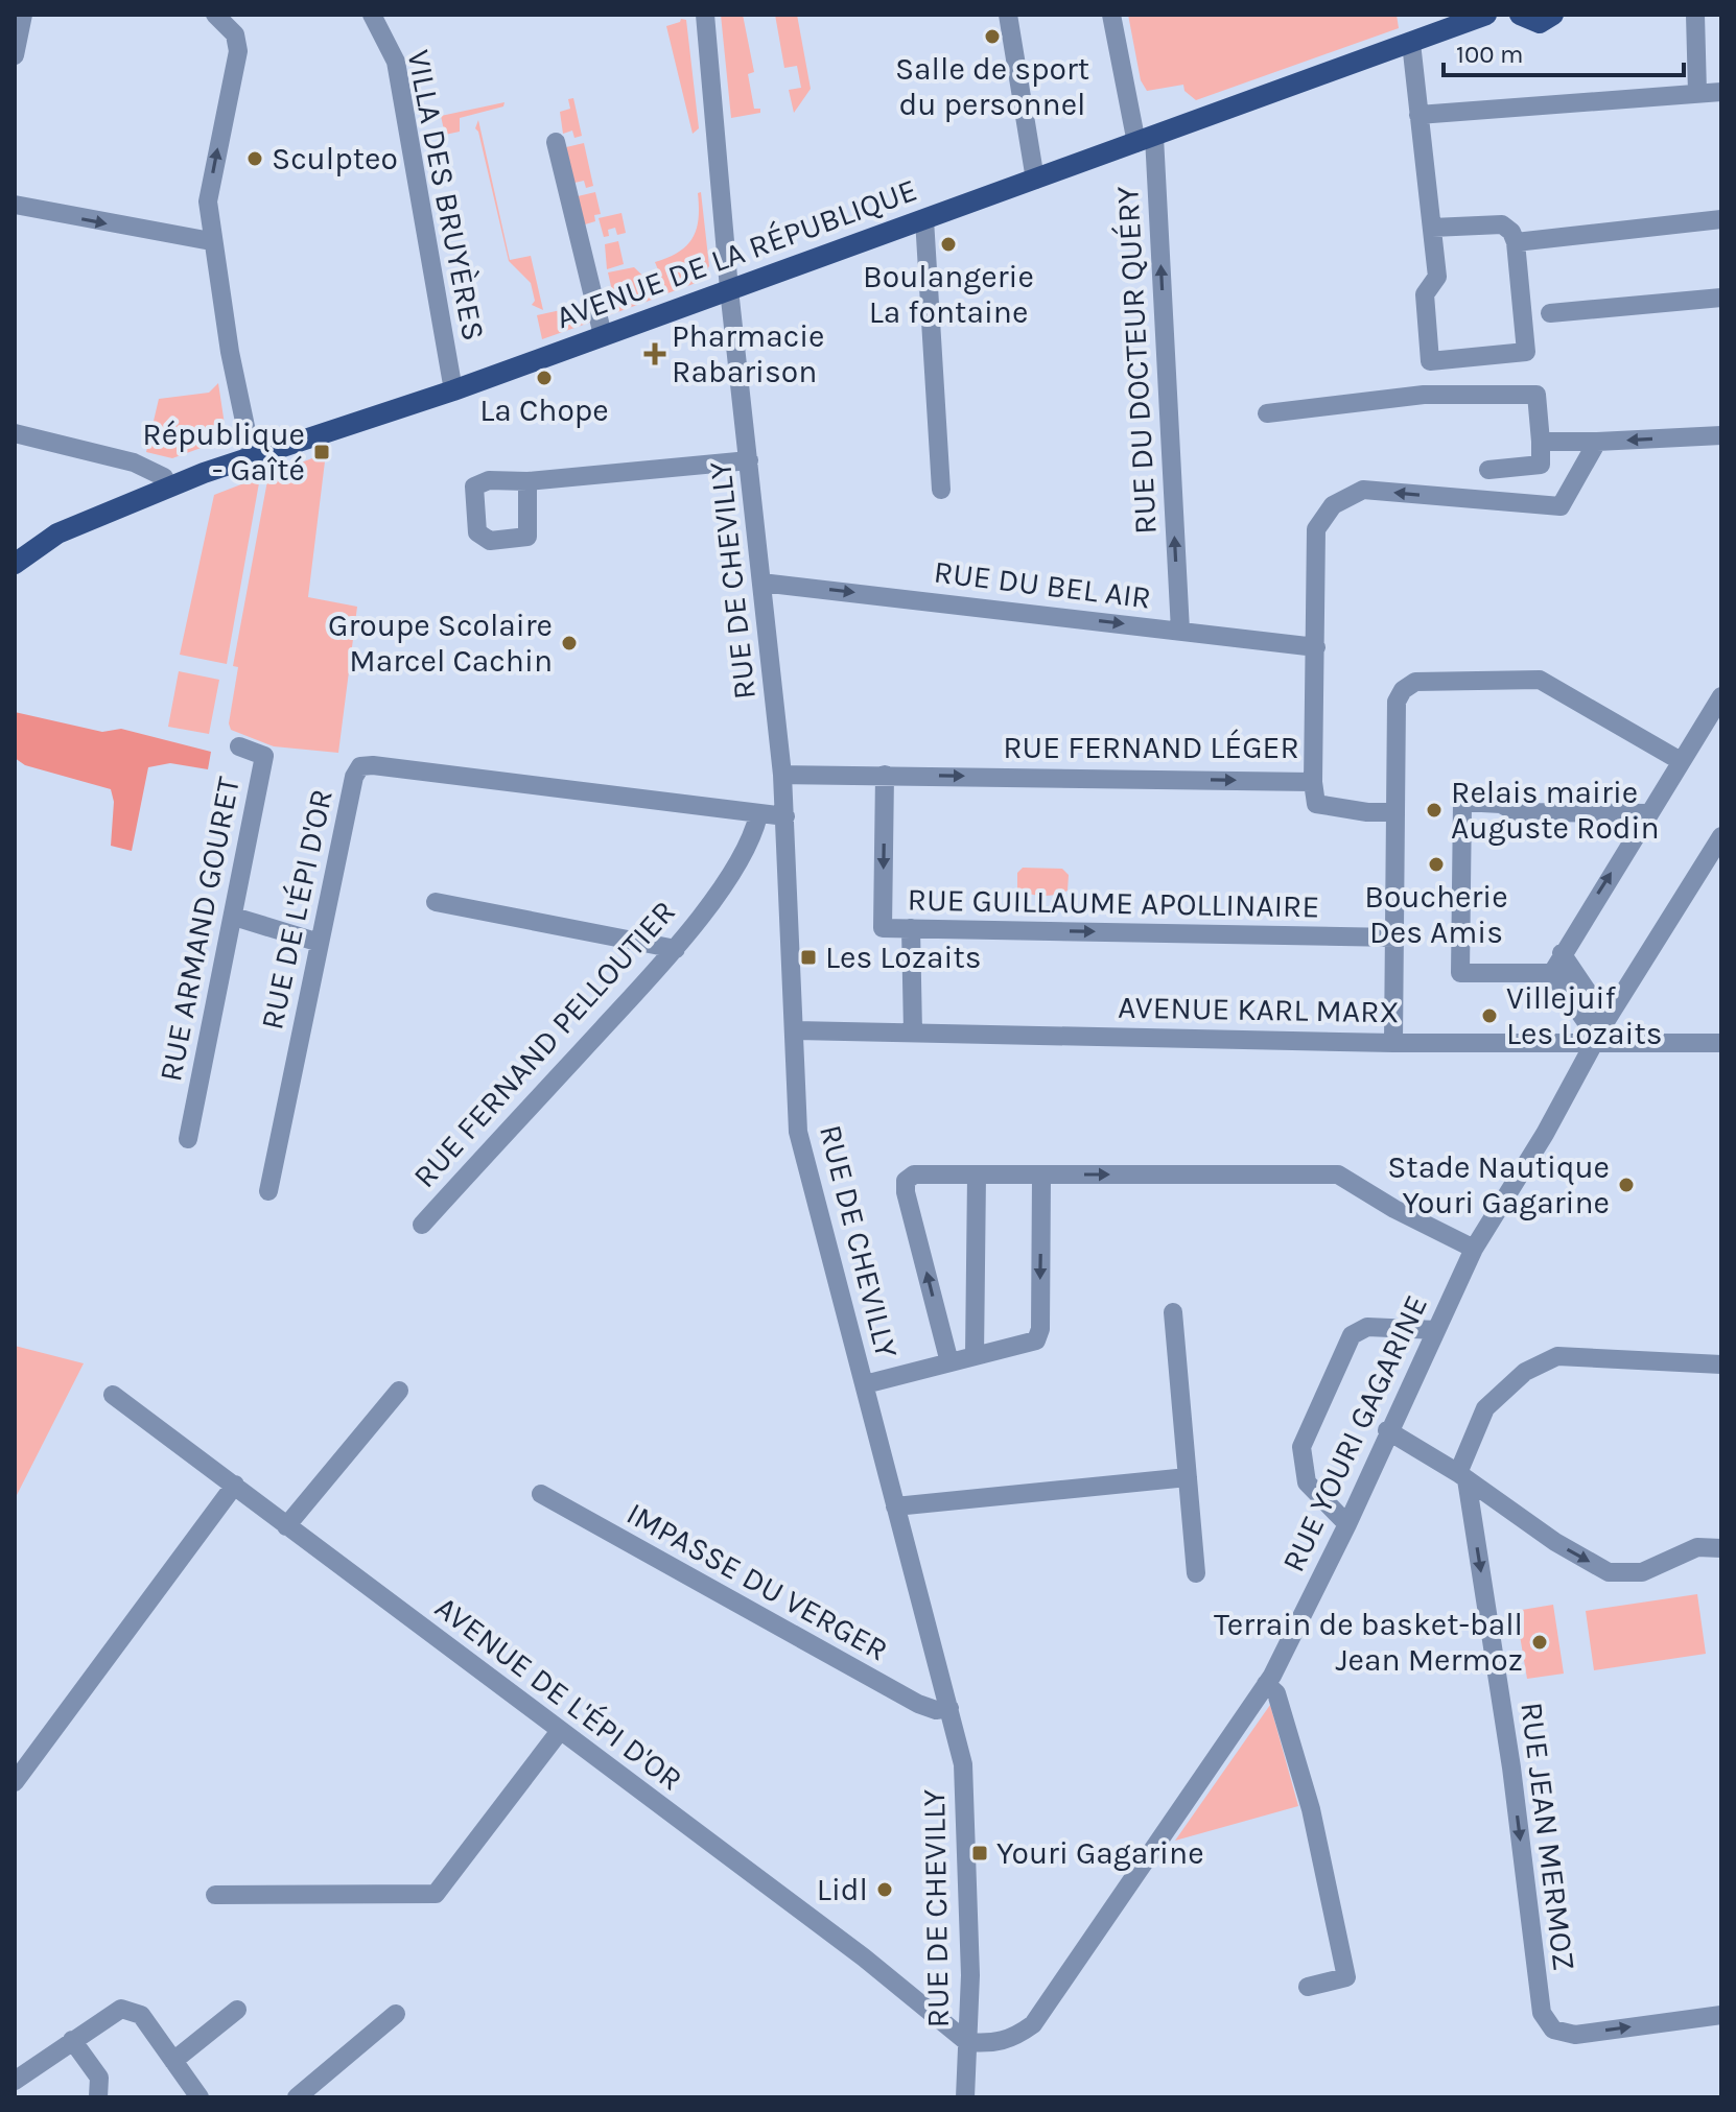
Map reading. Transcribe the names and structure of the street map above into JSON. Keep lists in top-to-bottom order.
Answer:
{
  "streets": {
    "main road": ["AVENUE DE LA RÉPUBLIQUE"],
    "street": [
      "VILLA DES BRUYÈRES",
      "RUE DU DOCTEUR QUÉRY",
      "RUE DE CHEVILLY",
      "RUE DU BEL AIR",
      "RUE FERNAND LÉGER",
      "RUE GUILLAUME APOLLINAIRE",
      "RUE DE L'ÉPI D'OR",
      "RUE ARMAND GOURET",
      "AVENUE KARL MARX",
      "RUE FERNAND PELLOUTIER",
      "RUE YOURI GAGARINE",
      "IMPASSE DU VERGER",
      "AVENUE DE L'ÉPI D'OR",
      "RUE JEAN MERMOZ"
    ]
  },
  "crossings": [
    ["VILLA DES BRUYÈRES", "AVENUE DE LA RÉPUBLIQUE"],
    ["AVENUE DE LA RÉPUBLIQUE", "RUE DU DOCTEUR QUÉRY"],
    ["AVENUE DE LA RÉPUBLIQUE", "RUE DE CHEVILLY"],
    ["RUE DU DOCTEUR QUÉRY", "RUE DU BEL AIR"],
    ["RUE DE CHEVILLY", "RUE DU BEL AIR"],
    ["RUE DE CHEVILLY", "RUE FERNAND LÉGER"],
    ["RUE DE CHEVILLY", "RUE DE L'ÉPI D'OR"],
    ["RUE DE CHEVILLY", "AVENUE KARL MARX"],
    ["RUE DE CHEVILLY", "RUE YOURI GAGARINE"],
    ["RUE DE CHEVILLY", "IMPASSE DU VERGER"],
    ["RUE DE CHEVILLY", "AVENUE DE L'ÉPI D'OR"],
    ["RUE DU BEL AIR", "RUE FERNAND LÉGER"],
    ["RUE FERNAND LÉGER", "RUE GUILLAUME APOLLINAIRE"],
    ["RUE DE L'ÉPI D'OR", "RUE FERNAND PELLOUTIER"],
    ["AVENUE KARL MARX", "RUE YOURI GAGARINE"],
    ["RUE YOURI GAGARINE", "AVENUE DE L'ÉPI D'OR"]
  ],
  "one_way": [
    "RUE DU DOCTEUR QUÉRY",
    "RUE DU BEL AIR",
    "RUE GUILLAUME APOLLINAIRE",
    "RUE JEAN MERMOZ"
  ],
  "places": {
    "other": [
      "Salle de sport du personnel",
      "Sculpteo",
      "Boulangerie La fontaine",
      "La Chope",
      "Groupe Scolaire Marcel Cachin",
      "Relais mairie Auguste Rodin",
      "Boucherie Des Amis",
      "Villejuif Les Lozaits",
      "Stade Nautique Youri Gagarine",
      "Terrain de basket-ball Jean Mermoz",
      "Lidl"
    ],
    "health": ["Pharmacie Rabarison"],
    "transit": ["République - Gaîté", "Les Lozaits", "Youri Gagarine"]
  },
  "scale_bar": "100 m"
}
